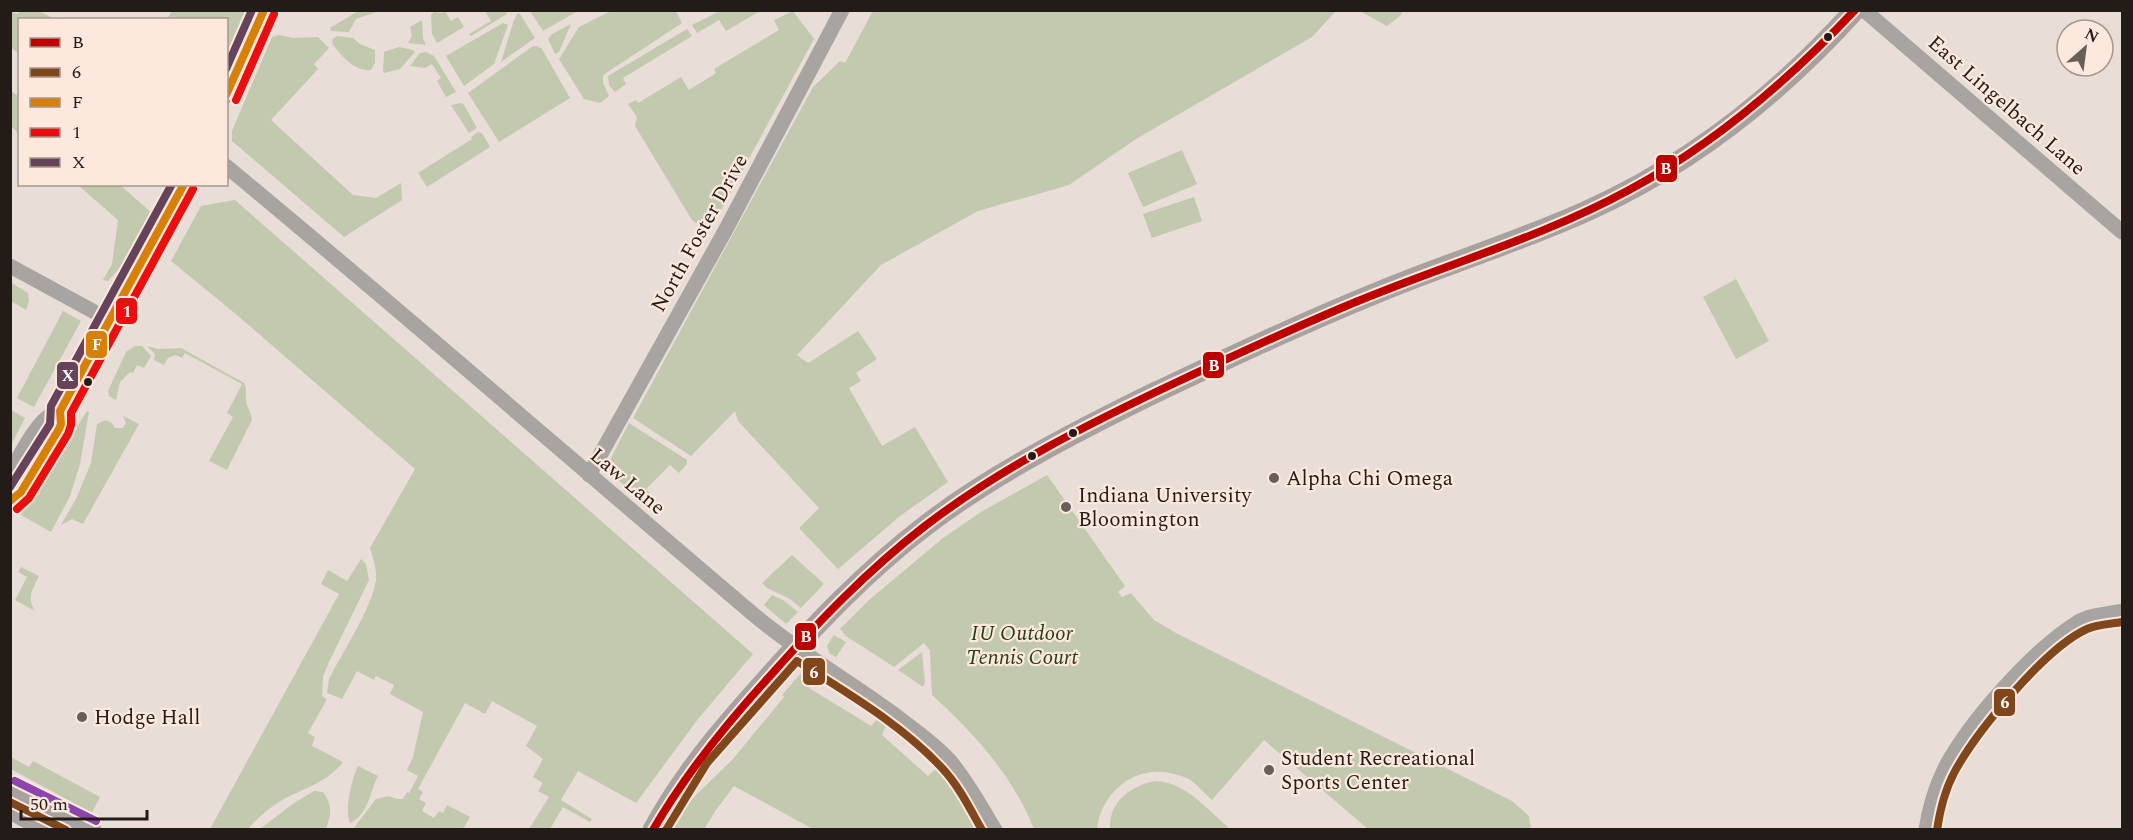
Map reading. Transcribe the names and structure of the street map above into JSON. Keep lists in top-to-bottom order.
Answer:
{
  "streets": {
    "street": ["East Lingelbach Lane", "North Foster Drive", "Law Lane"]
  },
  "crossings": [
    ["North Foster Drive", "Law Lane"]
  ],
  "parks": ["IU Outdoor Tennis Court"],
  "places": [
    "Alpha Chi Omega",
    "Indiana University Bloomington",
    "Hodge Hall",
    "Student Recreational Sports Center"
  ],
  "lines": [
    "transit line B",
    "transit line F",
    "transit line X",
    "transit line 1",
    "transit line 6"
  ],
  "legend": [
    "B",
    "6",
    "F",
    "1",
    "X"
  ],
  "scale_bar": "50 m",
  "north": "top right"
}
